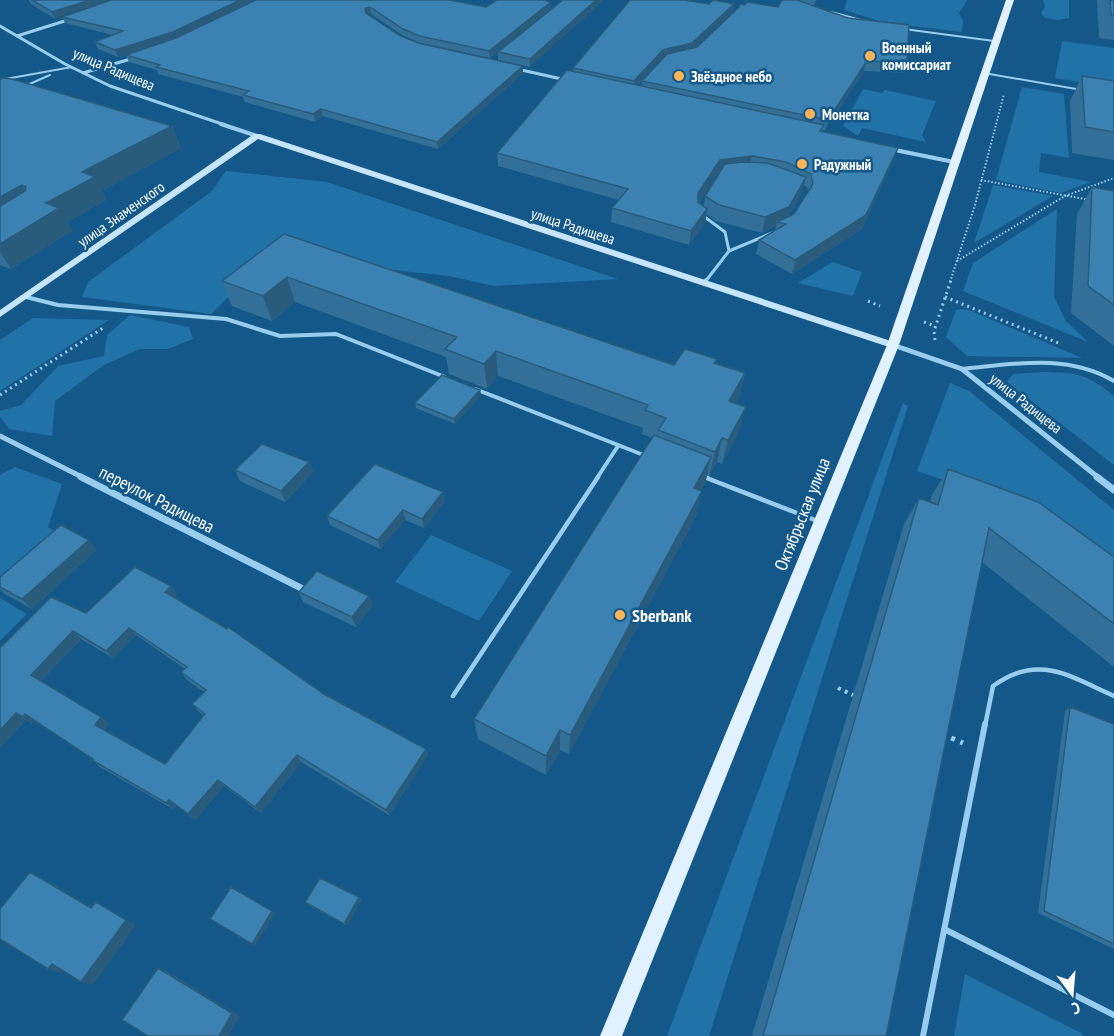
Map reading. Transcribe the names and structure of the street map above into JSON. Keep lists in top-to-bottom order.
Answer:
{
  "streets": {
    "main road": ["улица Радищева", "улица Знаменского", "Октябрьская улица"],
    "street": ["переулок Радищева"]
  },
  "crossings": [
    ["улица Радищева", "улица Знаменского"],
    ["улица Радищева", "Октябрьская улица"]
  ],
  "places": [
    "Военный комиссариат",
    "Звёздное небо",
    "Монетка",
    "Радужный",
    "Sberbank"
  ],
  "north": "bottom"
}
